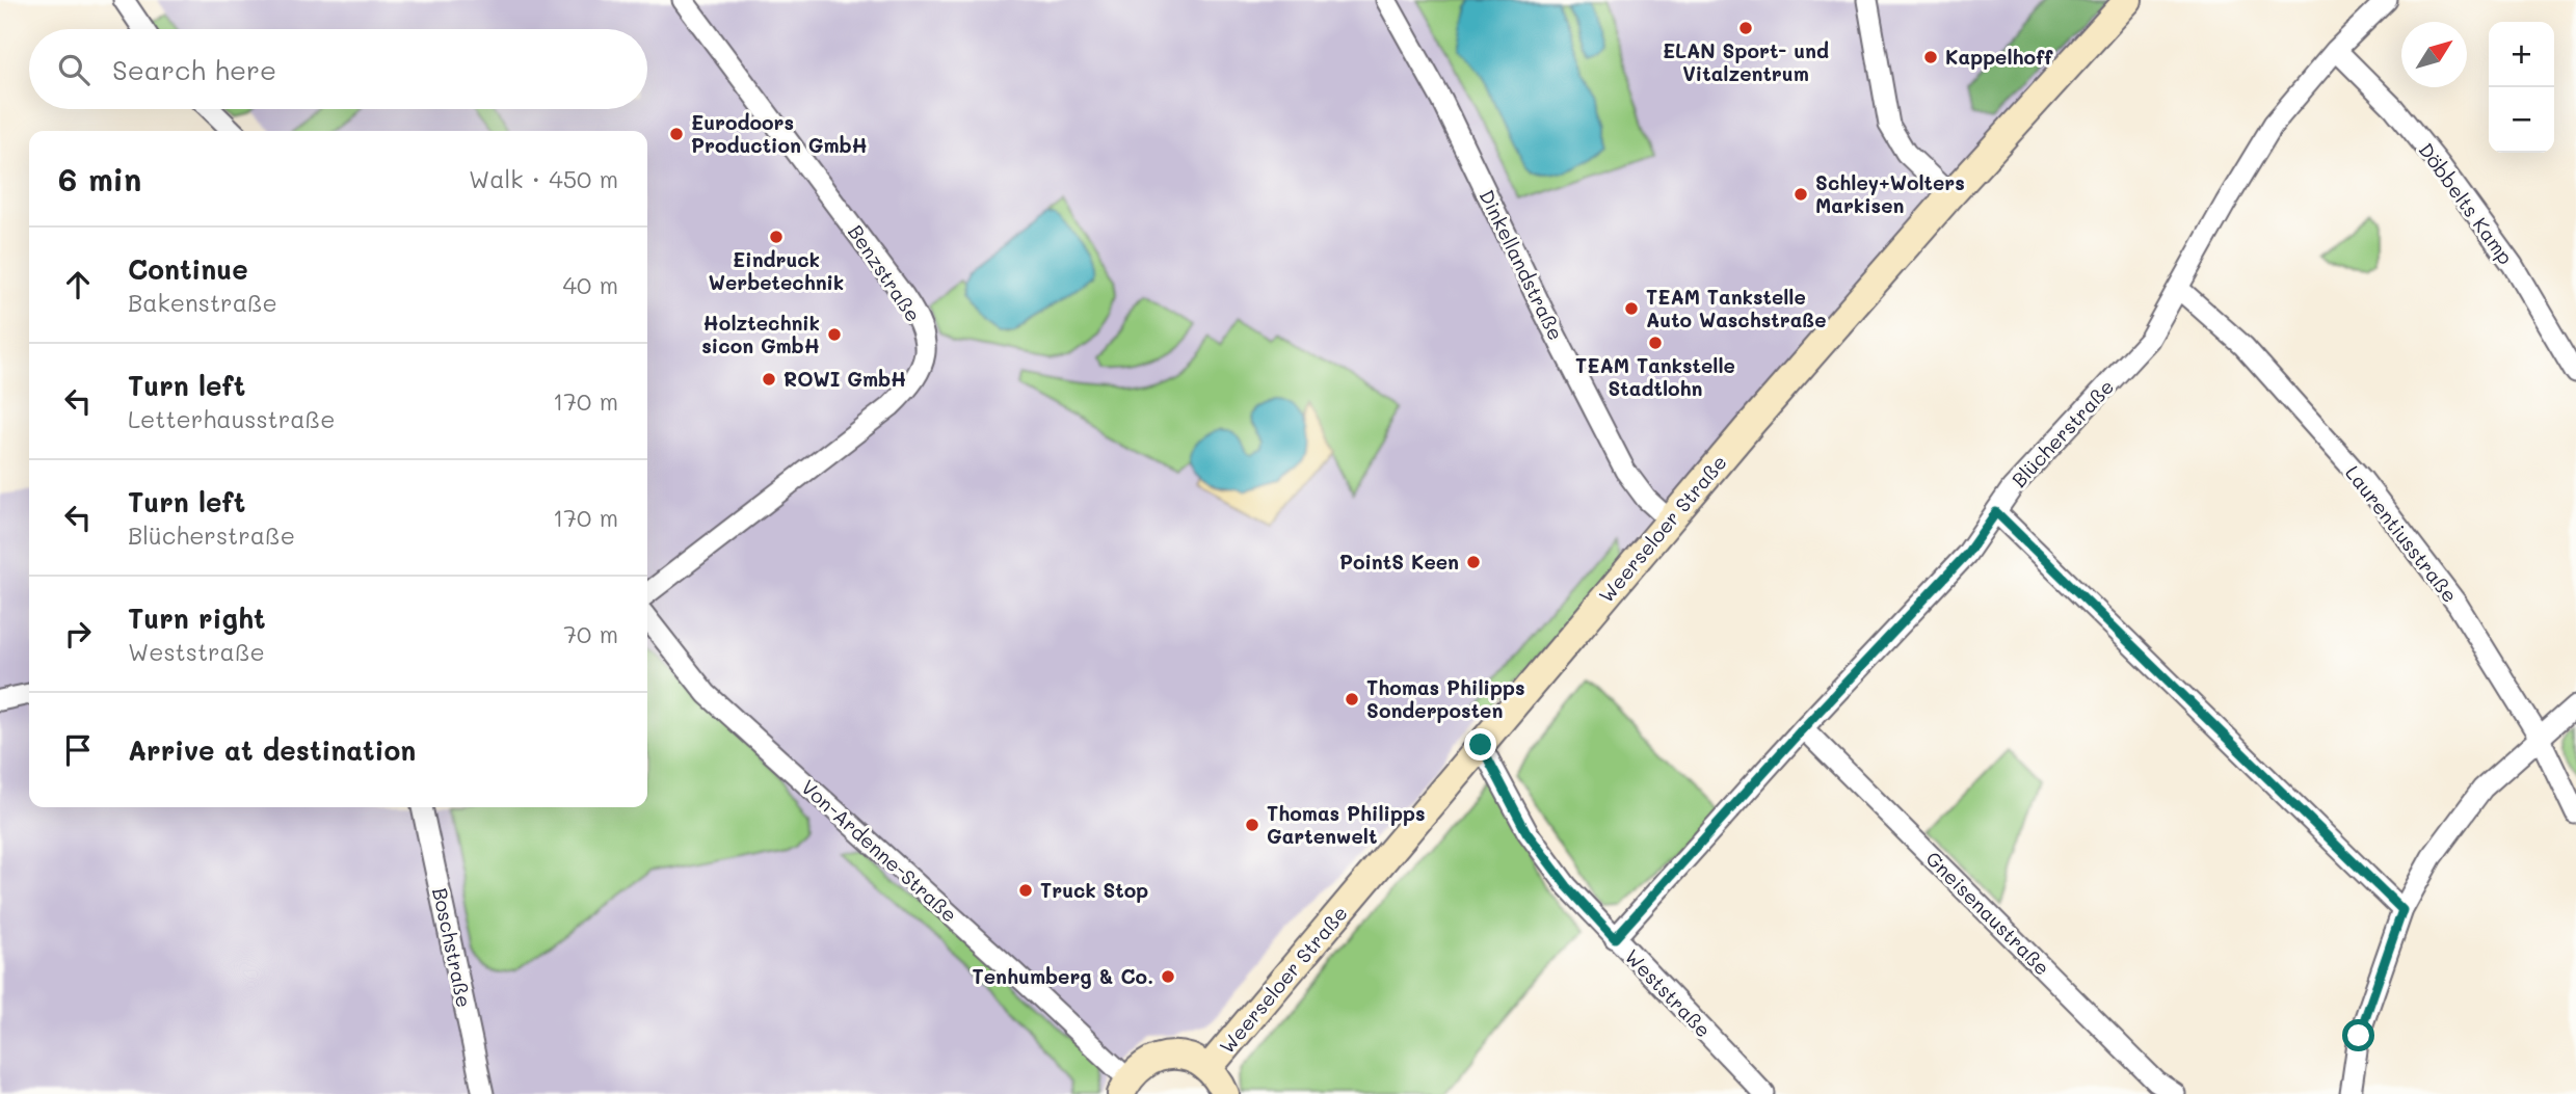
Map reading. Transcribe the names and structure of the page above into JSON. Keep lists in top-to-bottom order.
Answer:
{
  "streets": {
    "street": [
      "Döbbelts Kamp",
      "Dinkellandstraße",
      "Benzstraße",
      "Blücherstraße",
      "Weerseloer Straße",
      "Laurentiusstraße",
      "Von-Ardenne-Straße",
      "Gneisenaustraße",
      "Boschstraße",
      "Weststraße"
    ]
  },
  "crossings": [
    ["Döbbelts Kamp", "Blücherstraße"],
    ["Dinkellandstraße", "Weerseloer Straße"],
    ["Blücherstraße", "Laurentiusstraße"],
    ["Blücherstraße", "Gneisenaustraße"],
    ["Blücherstraße", "Weststraße"],
    ["Weerseloer Straße", "Weststraße"]
  ],
  "places": [
    "ELAN Sport- und Vitalzentrum",
    "Kappelhoff",
    "Eurodoors Production GmbH",
    "Schley+Wolters Markisen",
    "Eindruck Werbetechnik",
    "TEAM Tankstelle Auto Waschstraße",
    "Holztechnik sicon GmbH",
    "TEAM Tankstelle Stadtlohn",
    "ROWI GmbH",
    "PointS Keen",
    "Thomas Philipps Sonderposten",
    "Thomas Philipps Gartenwelt",
    "Truck Stop",
    "Tenhumberg & Co."
  ],
  "north": "top right",
  "page": {
    "map_buttons": ["+", "−"],
    "search": "Search here",
    "heading": ["6 min", "Walk · 450 m"],
    "list": [
      ["Continue", "Bakenstraße", "40 m"],
      ["Turn left", "Letterhausstraße", "170 m"],
      ["Turn left", "Blücherstraße", "170 m"],
      ["Turn right", "Weststraße", "70 m"],
      "Arrive at destination"
    ]
  }
}
